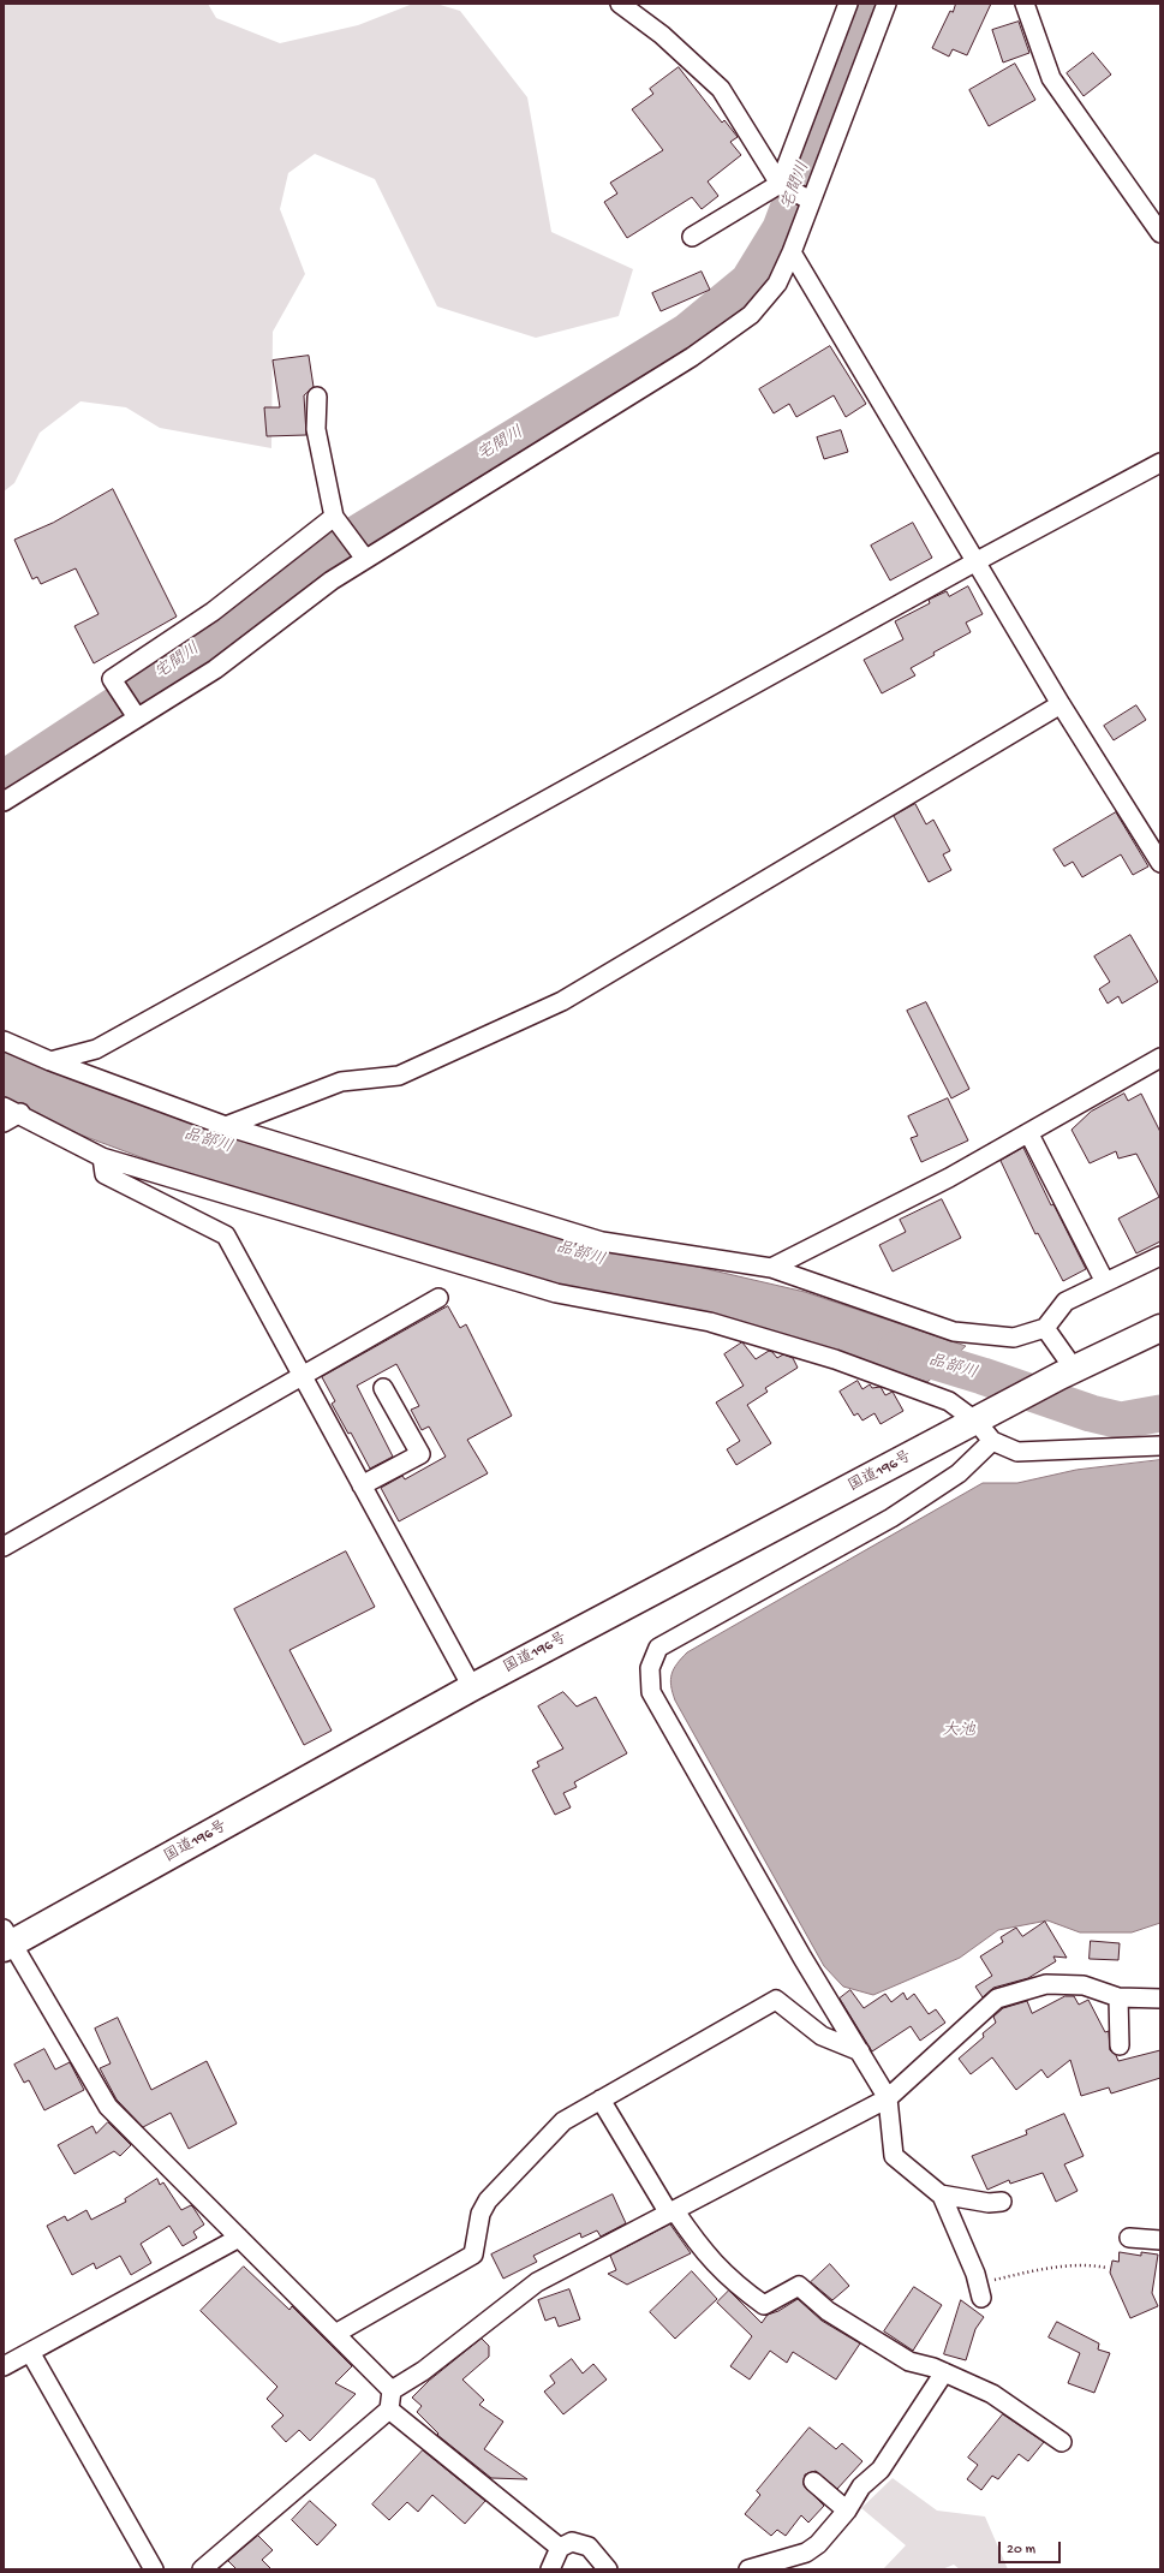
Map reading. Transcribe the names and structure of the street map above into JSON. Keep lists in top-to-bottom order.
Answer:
{
  "streets": {
    "highway": ["国道196号"]
  },
  "water": ["宅間川", "品部川", "大池"],
  "scale_bar": "20 m"
}
